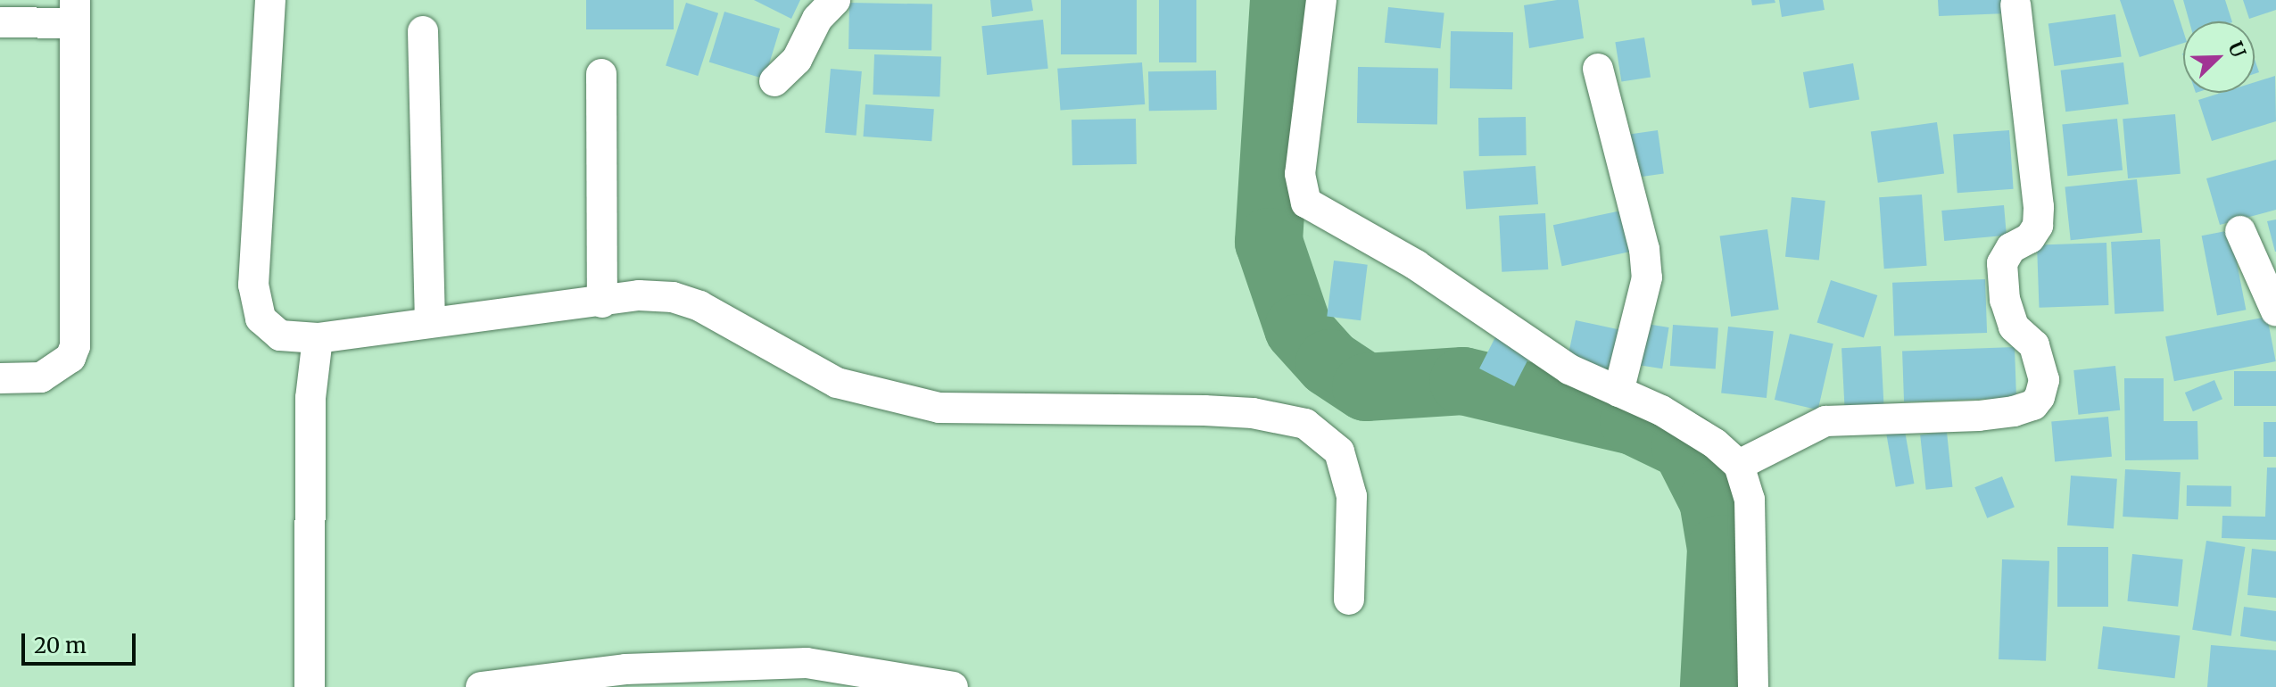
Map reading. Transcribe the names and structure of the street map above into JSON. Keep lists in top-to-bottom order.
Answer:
{
  "scale_bar": "20 m",
  "north": "top right"
}
